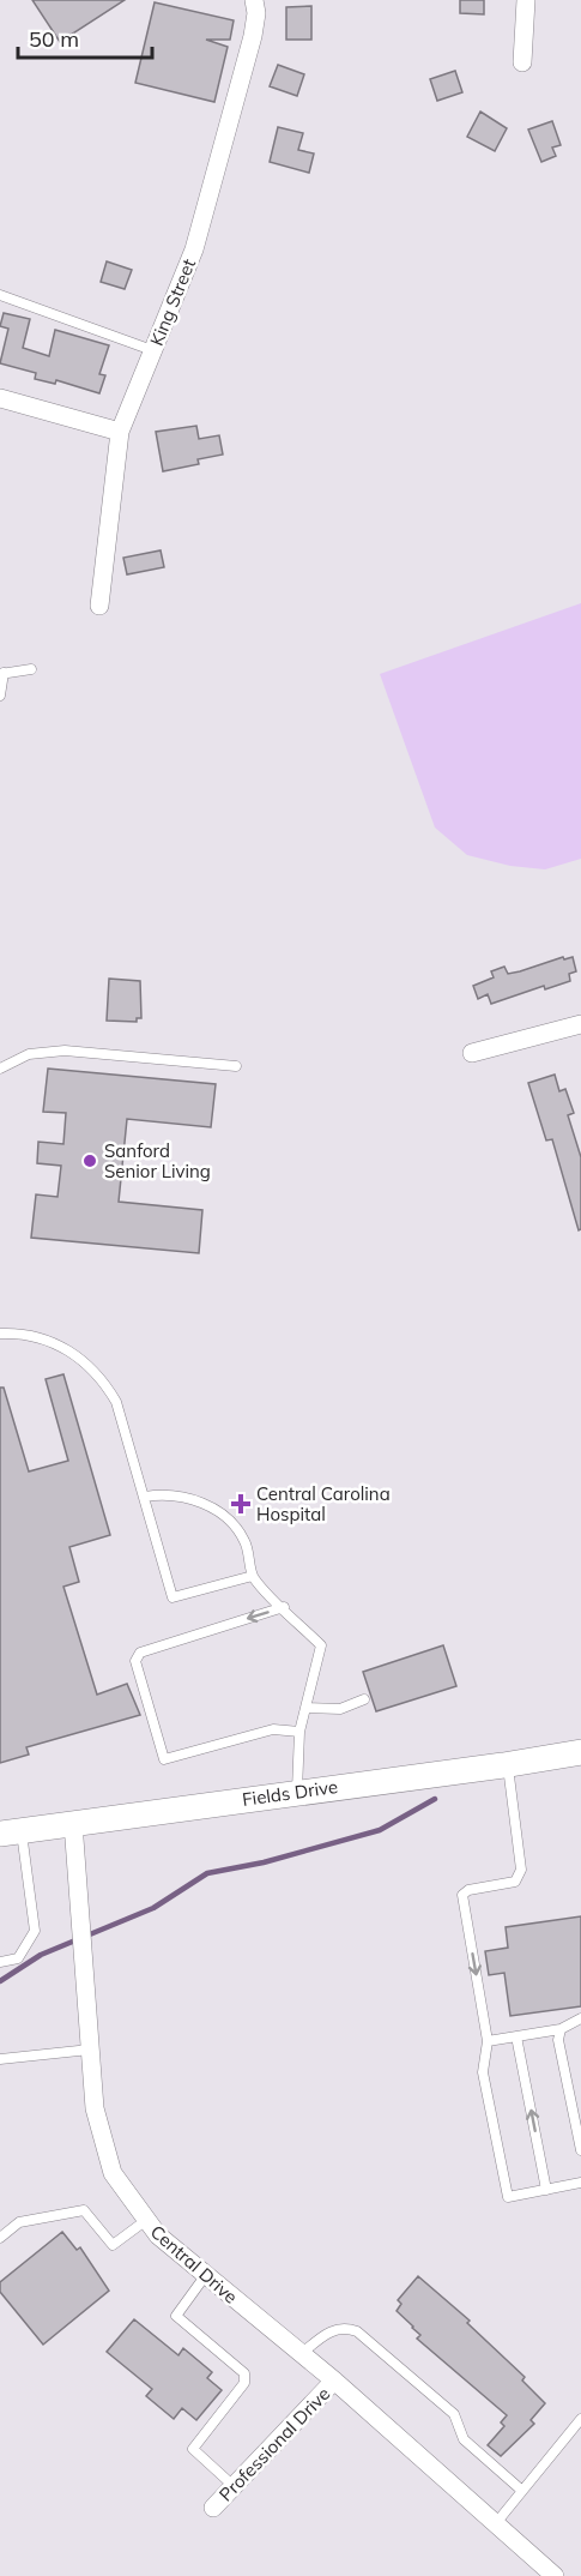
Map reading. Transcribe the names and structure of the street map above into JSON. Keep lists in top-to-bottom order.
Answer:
{
  "streets": {
    "street": [
      "King Street",
      "Fields Drive",
      "Central Drive",
      "Professional Drive"
    ]
  },
  "crossings": [
    ["Fields Drive", "Central Drive"],
    ["Central Drive", "Professional Drive"]
  ],
  "places": {
    "other": ["Sanford Senior Living"],
    "health": ["Central Carolina Hospital"]
  },
  "scale_bar": "50 m"
}
